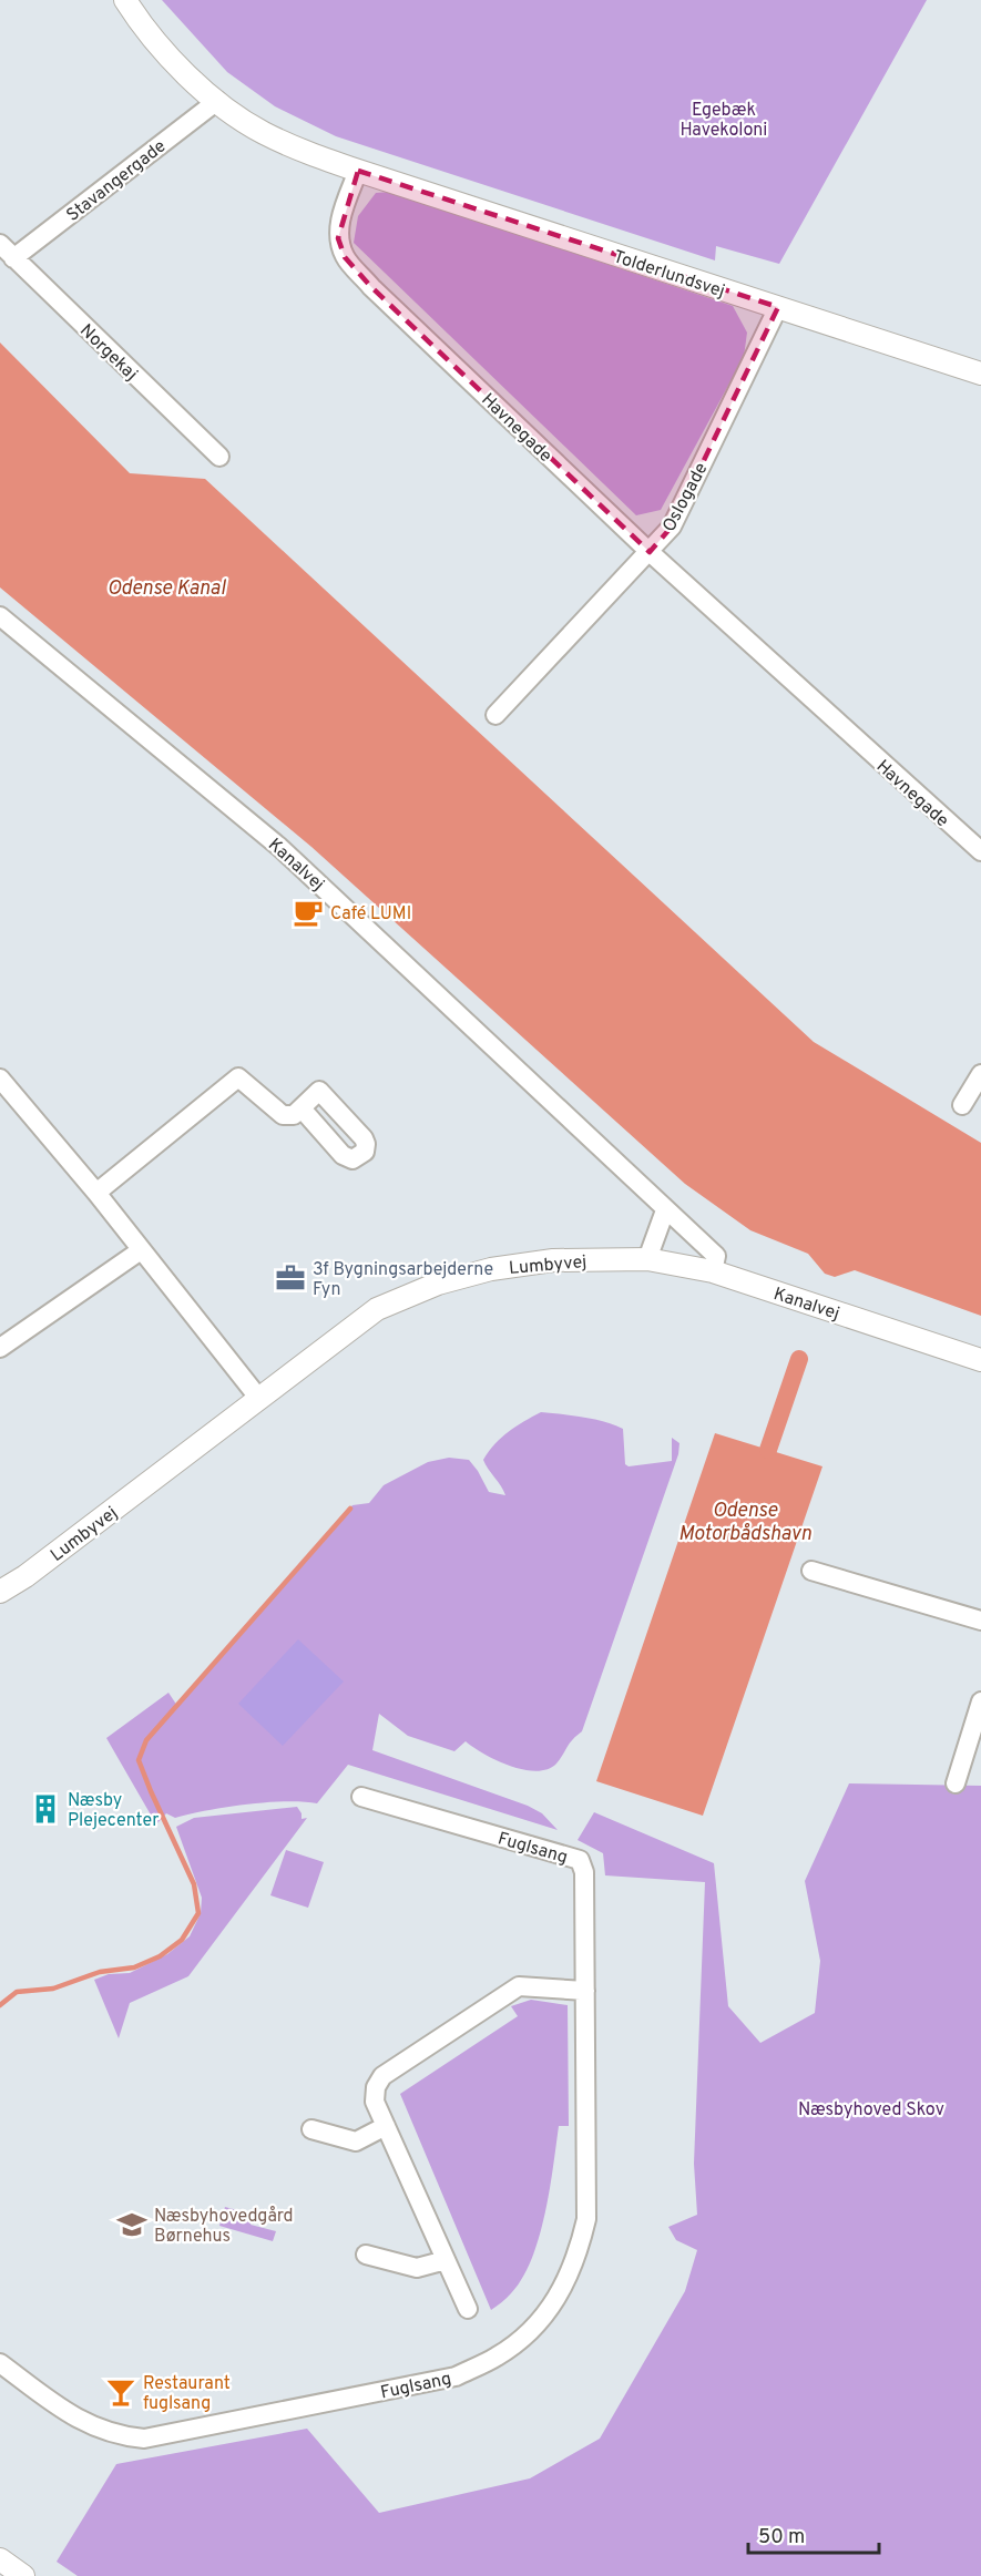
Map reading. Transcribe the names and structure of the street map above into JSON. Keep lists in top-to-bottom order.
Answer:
{
  "streets": {
    "street": [
      "Stavangergade",
      "Tolderlundsvej",
      "Norgekaj",
      "Havnegade",
      "Oslogade",
      "Kanalvej",
      "Lumbyvej",
      "Fuglsang"
    ]
  },
  "crossings": [
    ["Stavangergade", "Norgekaj"],
    ["Tolderlundsvej", "Havnegade"],
    ["Tolderlundsvej", "Oslogade"],
    ["Havnegade", "Oslogade"],
    ["Kanalvej", "Lumbyvej"]
  ],
  "water": ["Odense Kanal", "Odense Motorbådshavn"],
  "parks": ["Egebæk Havekoloni", "Næsbyhoved Skov"],
  "places": {
    "cafe": ["Café LUMI"],
    "office": ["3f Bygningsarbejderne Fyn"],
    "building": ["Næsby Plejecenter"],
    "school or university": ["Næsbyhovedgård Børnehus"],
    "bar": ["Restaurant fuglsang"]
  },
  "scale_bar": "50 m"
}
